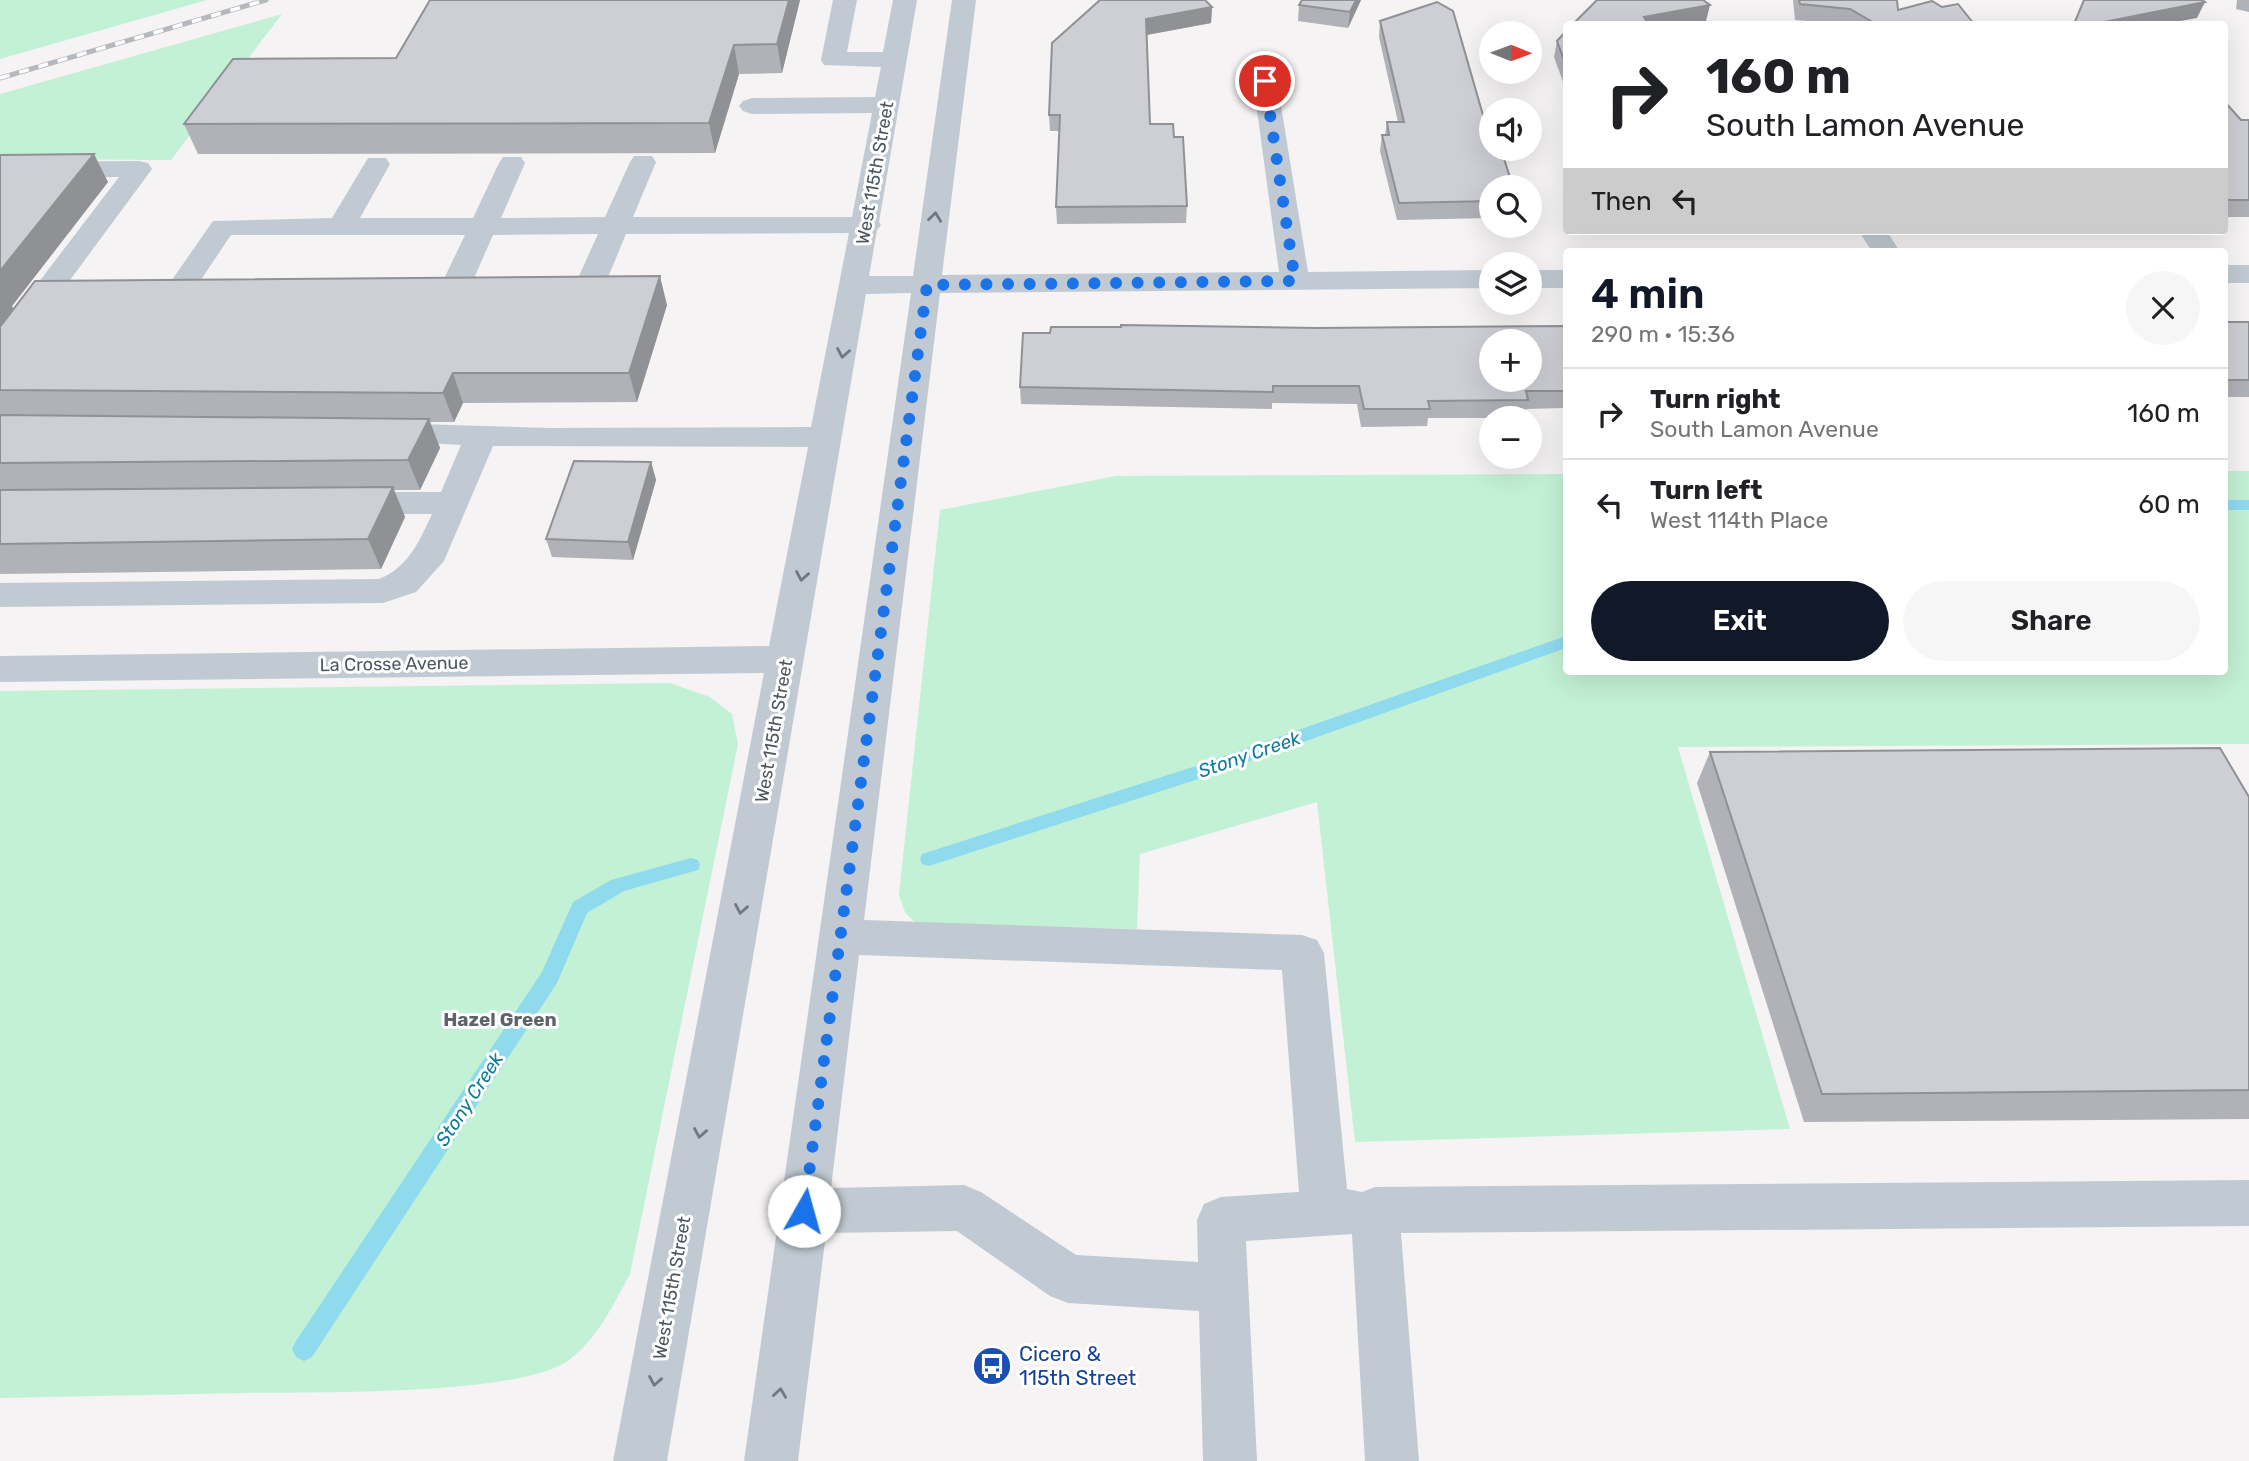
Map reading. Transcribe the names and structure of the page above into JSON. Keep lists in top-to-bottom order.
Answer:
{
  "streets": {
    "street": ["West 115th Street", "La Crosse Avenue"]
  },
  "crossings": [
    ["West 115th Street", "La Crosse Avenue"]
  ],
  "districts": ["Hazel Green"],
  "water": ["Stony Creek"],
  "places": {
    "bus stop": ["Cicero & 115th Street"]
  },
  "north": "right",
  "page": {
    "map_buttons": ["+", "−"],
    "turn": ["160 m", "South Lamon Avenue"],
    "then": "Then",
    "heading": ["4 min", "290 m · 15:36"],
    "list": [
      {
        "name": "Turn right",
        "note": "South Lamon Avenue",
        "value": "160 m"
      },
      {
        "name": "Turn left",
        "note": "West 114th Place",
        "value": "60 m"
      }
    ],
    "buttons": ["Exit", "Share"]
  }
}
